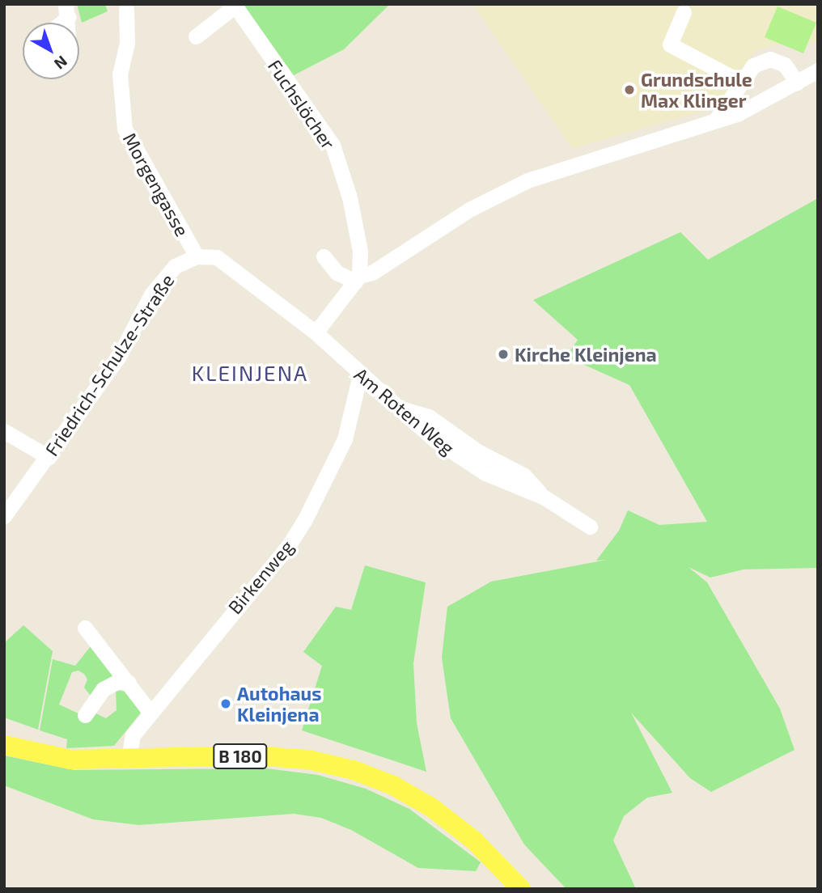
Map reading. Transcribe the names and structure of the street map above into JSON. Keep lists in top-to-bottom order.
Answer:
{
  "streets": {
    "main road": ["B 180"],
    "street": [
      "Fuchslöcher",
      "Morgengasse",
      "Friedrich-Schulze-Straße",
      "Am Roten Weg",
      "Birkenweg"
    ]
  },
  "crossings": [
    ["Morgengasse", "Friedrich-Schulze-Straße"],
    ["Am Roten Weg", "Birkenweg"],
    ["Birkenweg", "B 180"]
  ],
  "districts": ["KLEINJENA"],
  "places": ["Grundschule Max Klinger", "Kirche Kleinjena", "Autohaus Kleinjena"],
  "north": "bottom right"
}
